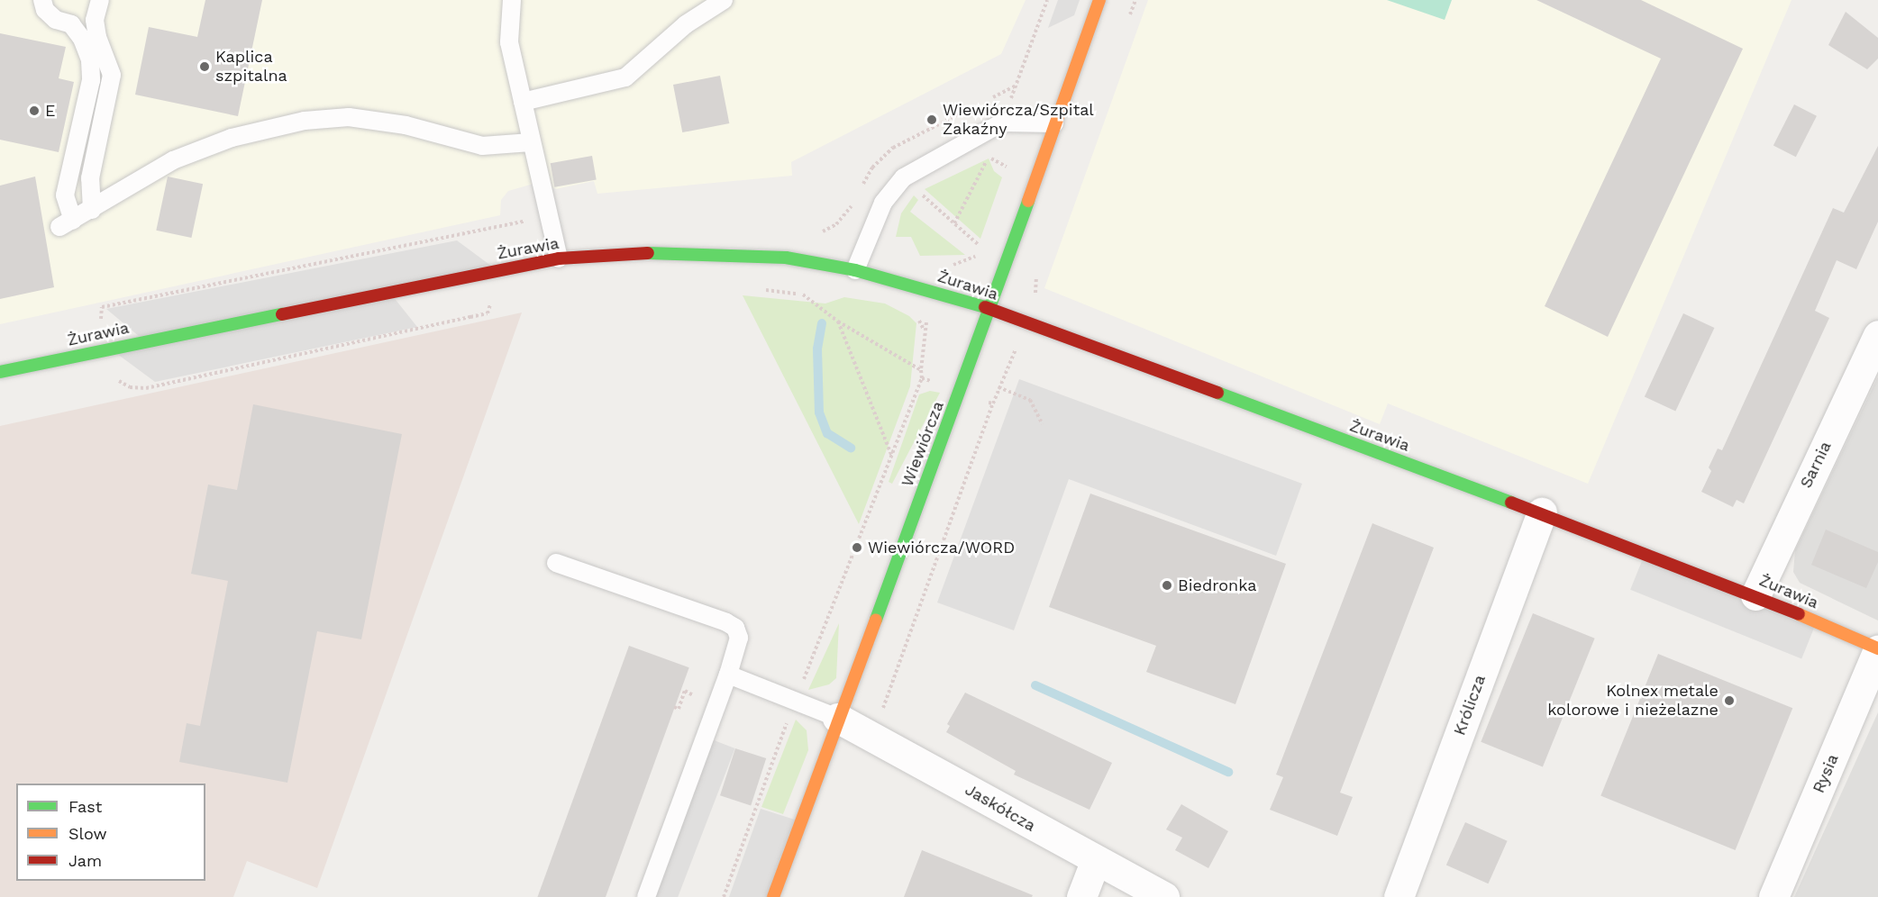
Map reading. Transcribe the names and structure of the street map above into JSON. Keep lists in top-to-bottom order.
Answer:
{
  "streets": {
    "street": [
      "Żurawia",
      "Wiewiórcza",
      "Sarnia",
      "Królicza",
      "Rysia",
      "Jaskółcza"
    ]
  },
  "crossings": [
    ["Żurawia", "Wiewiórcza"],
    ["Żurawia", "Sarnia"],
    ["Żurawia", "Królicza"],
    ["Żurawia", "Rysia"],
    ["Wiewiórcza", "Jaskółcza"]
  ],
  "places": [
    "Kaplica szpitalna",
    "E",
    "Wiewiórcza/Szpital Zakaźny",
    "Wiewiórcza/WORD",
    "Biedronka",
    "Kolnex metale kolorowe i nieżelazne"
  ],
  "legend": ["Fast", "Slow", "Jam"]
}
